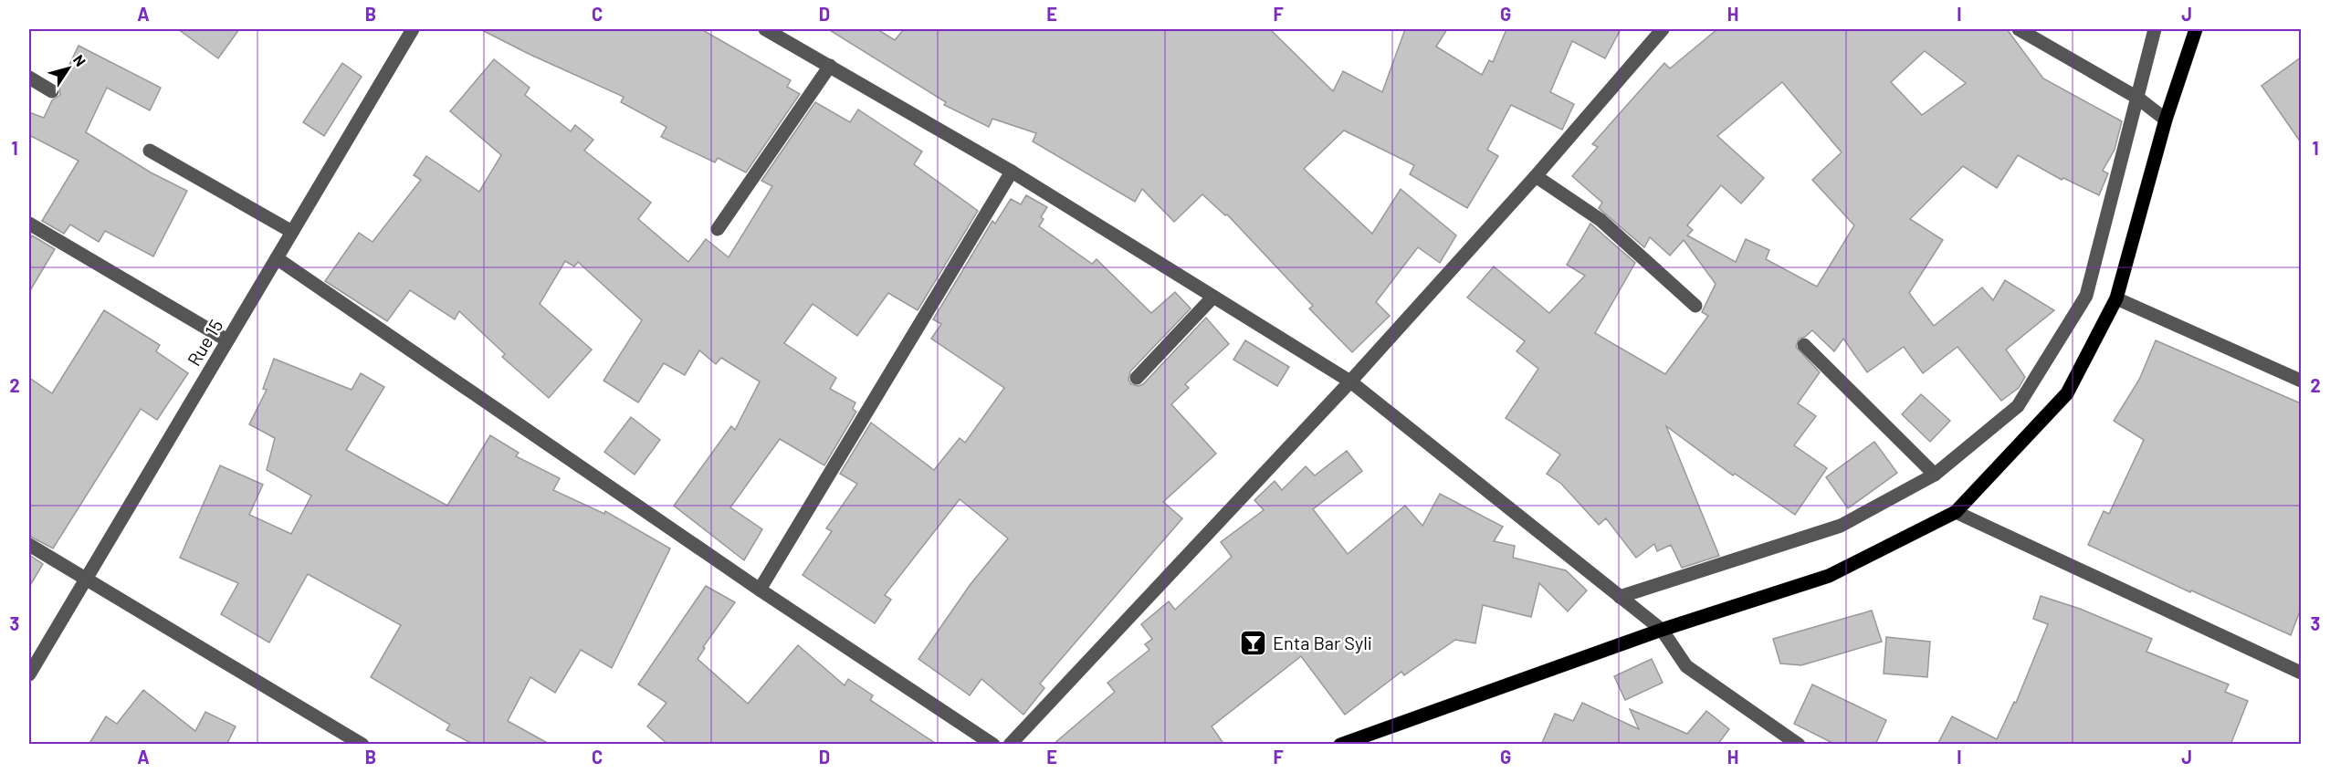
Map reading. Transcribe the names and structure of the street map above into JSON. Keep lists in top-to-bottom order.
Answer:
{
  "streets": {
    "street": ["Rue 15"]
  },
  "places": {
    "bar": ["Enta Bar Syli"]
  },
  "north": "top right",
  "grid": {
    "columns": [
      "A",
      "B",
      "C",
      "D",
      "E",
      "F",
      "G",
      "H",
      "I",
      "J"
    ],
    "rows": ["1", "2", "3"]
  }
}
